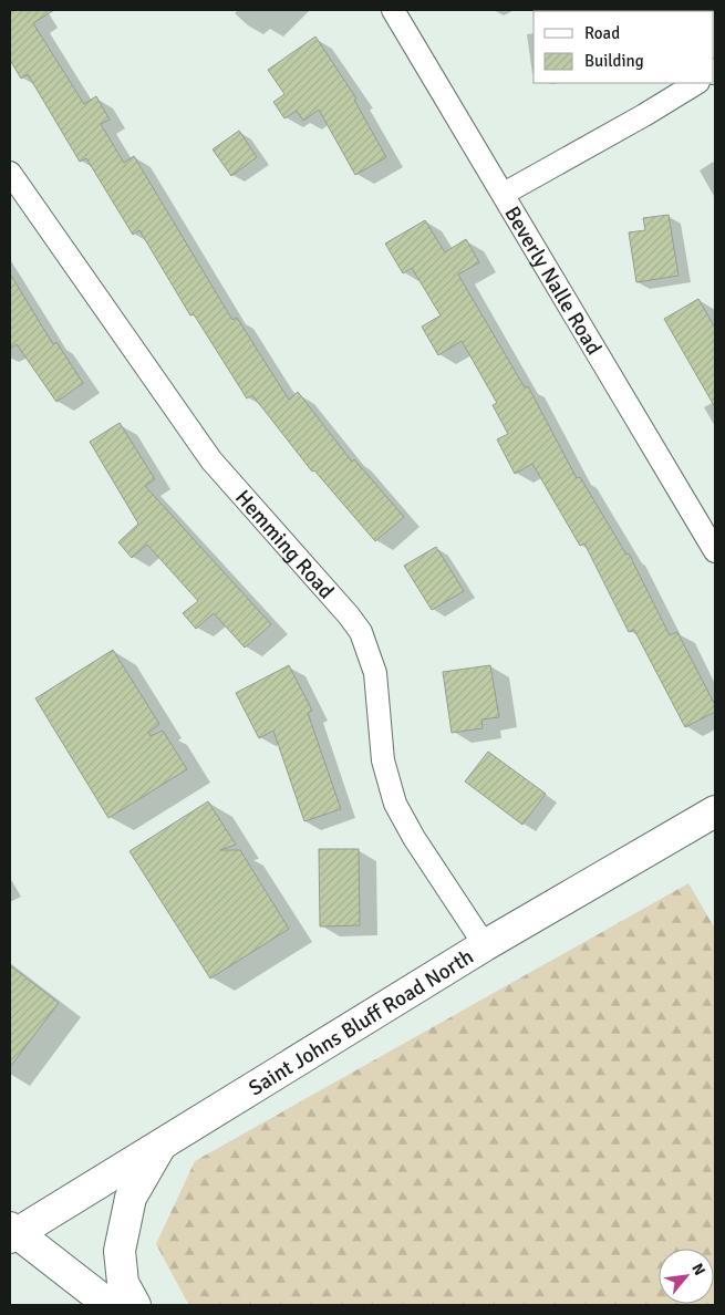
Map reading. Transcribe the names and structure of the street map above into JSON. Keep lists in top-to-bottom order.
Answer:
{
  "streets": {
    "main road": ["Saint Johns Bluff Road North"],
    "street": ["Beverly Nalle Road", "Hemming Road"]
  },
  "crossings": [
    ["Hemming Road", "Saint Johns Bluff Road North"]
  ],
  "legend": ["Road", "Building"],
  "north": "top right"
}
